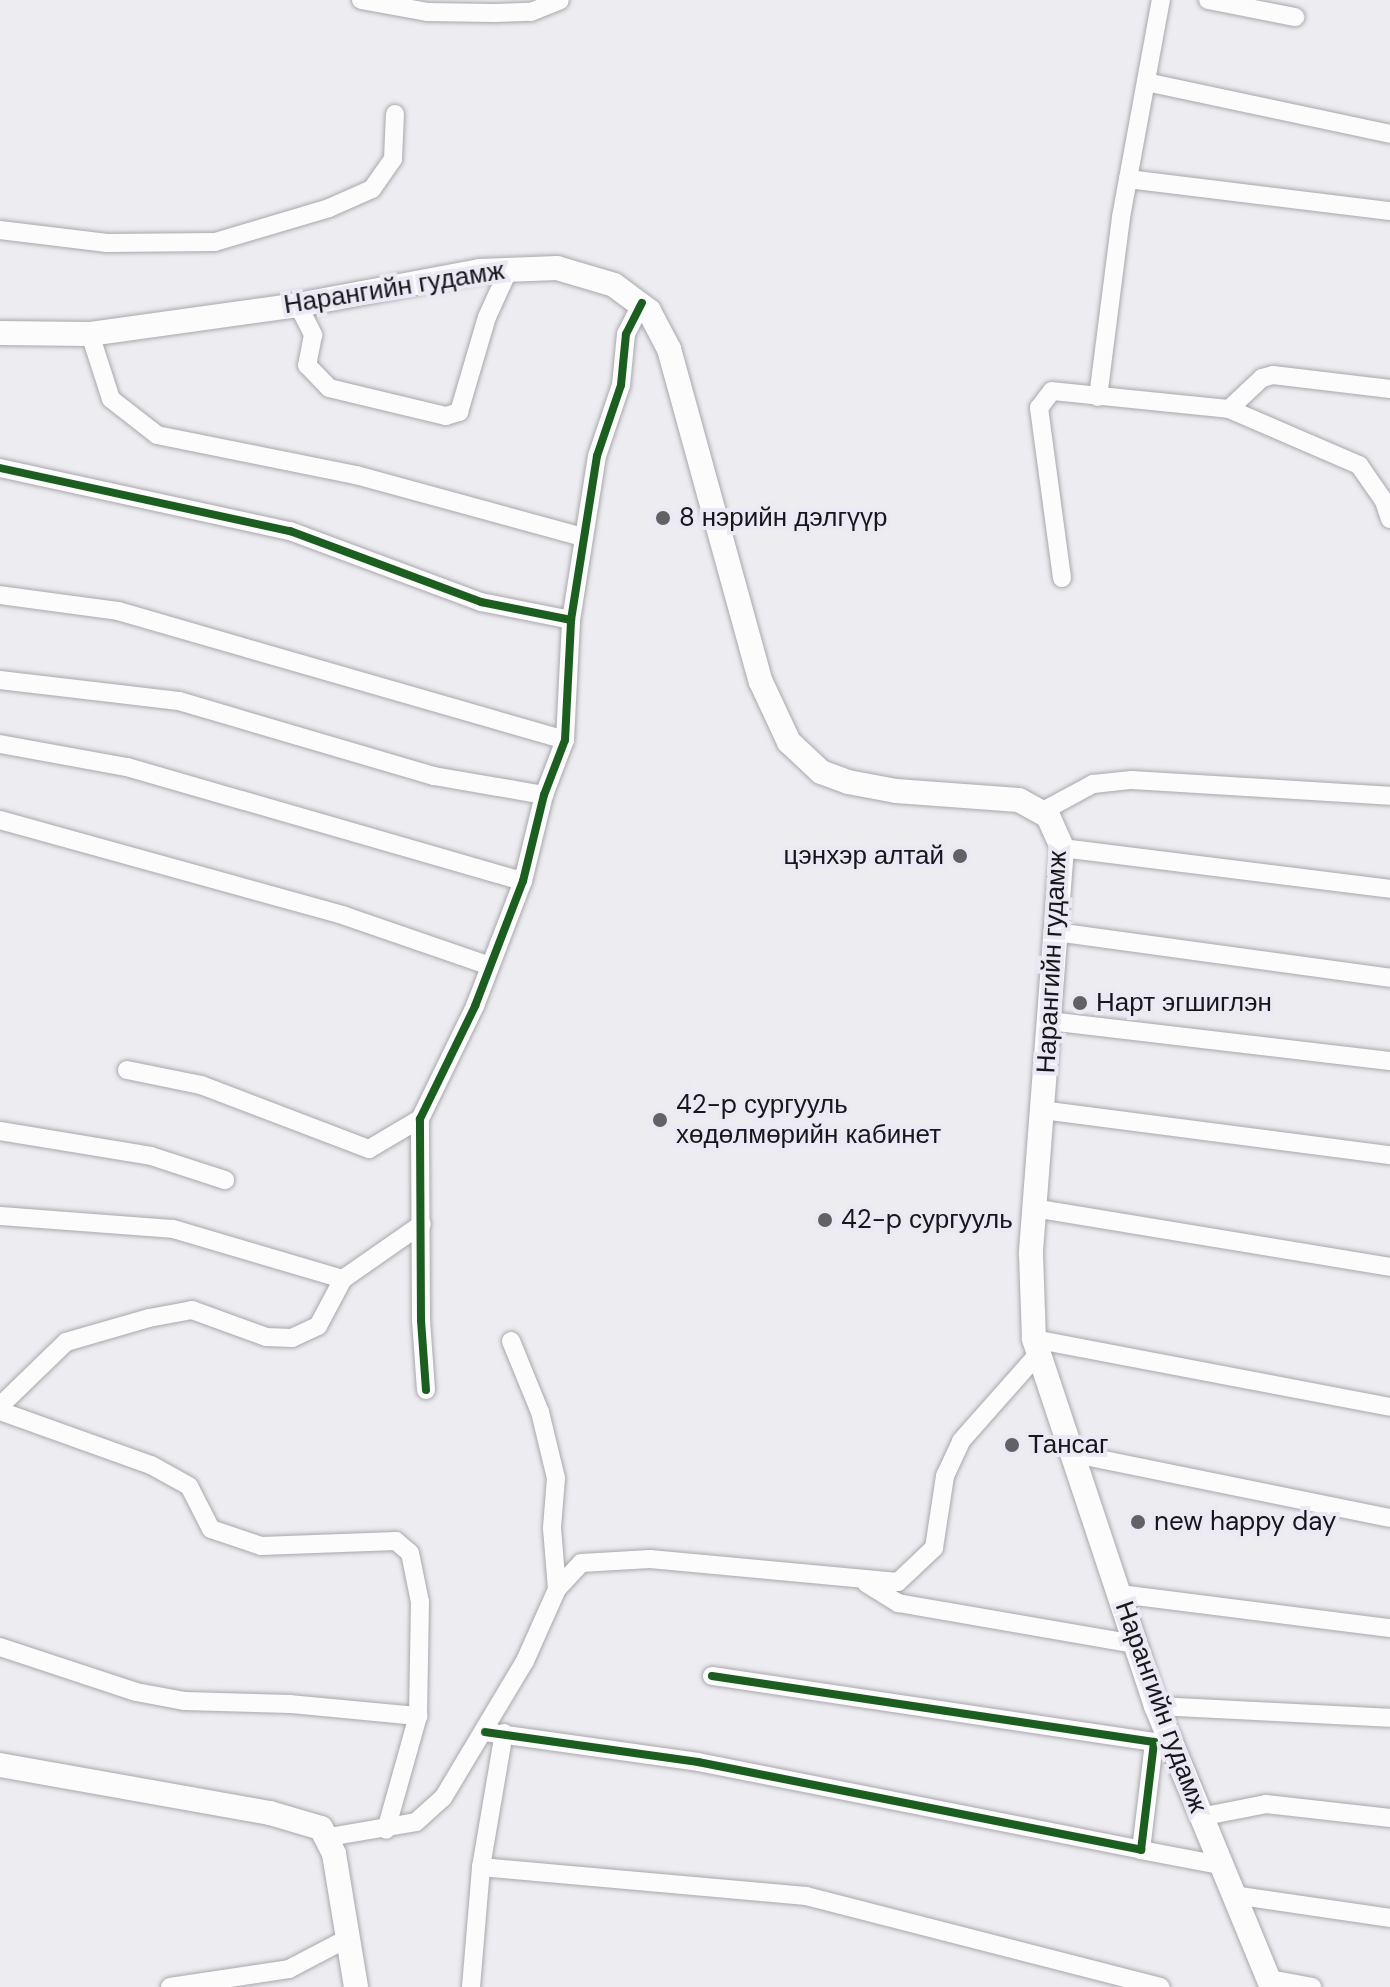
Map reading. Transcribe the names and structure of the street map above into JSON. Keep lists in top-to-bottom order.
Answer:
{
  "streets": {
    "main road": ["Нарангийн гудамж"]
  },
  "places": [
    "8 нэрийн дэлгүүр",
    "цэнхэр алтай",
    "Нарт эгшиглэн",
    "42-p сургууль хөдөлмөрийн кабинет",
    "42-p сургууль",
    "Тансаг",
    "new happy day"
  ]
}
